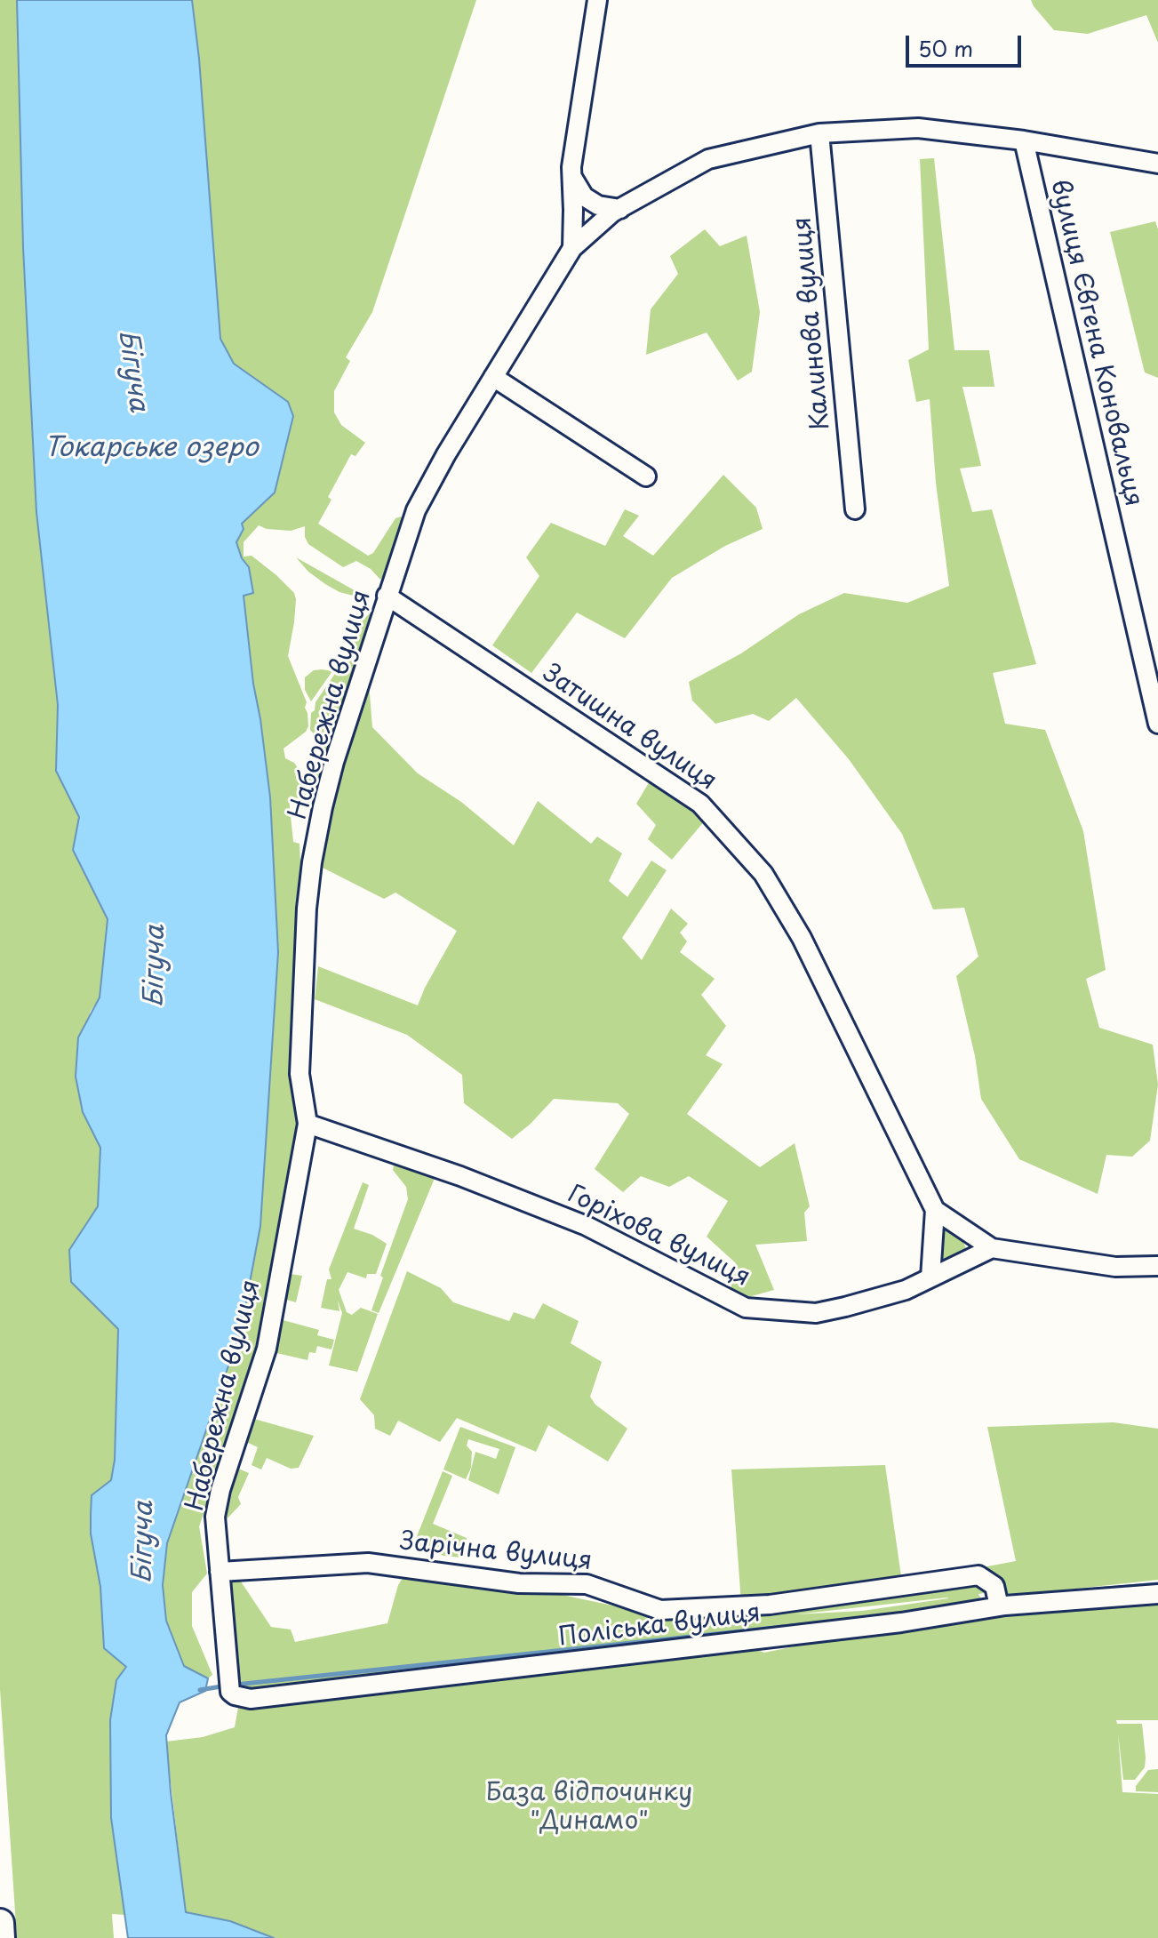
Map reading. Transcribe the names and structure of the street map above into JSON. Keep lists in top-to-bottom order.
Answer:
{
  "streets": {
    "street": [
      "Калинова вулиця",
      "вулиця Євгена Коновальця",
      "Набережна вулиця",
      "Затишна вулиця",
      "Горіхова вулиця",
      "Зарічна вулиця",
      "Поліська вулиця"
    ]
  },
  "crossings": [
    ["Набережна вулиця", "Затишна вулиця"],
    ["Набережна вулиця", "Горіхова вулиця"],
    ["Набережна вулиця", "Зарічна вулиця"],
    ["Набережна вулиця", "Поліська вулиця"],
    ["Затишна вулиця", "Горіхова вулиця"],
    ["Зарічна вулиця", "Поліська вулиця"]
  ],
  "water": ["Бігуча", "Токарське озеро"],
  "parks": ["База відпочинку \"Динамо\""],
  "scale_bar": "50 m"
}
